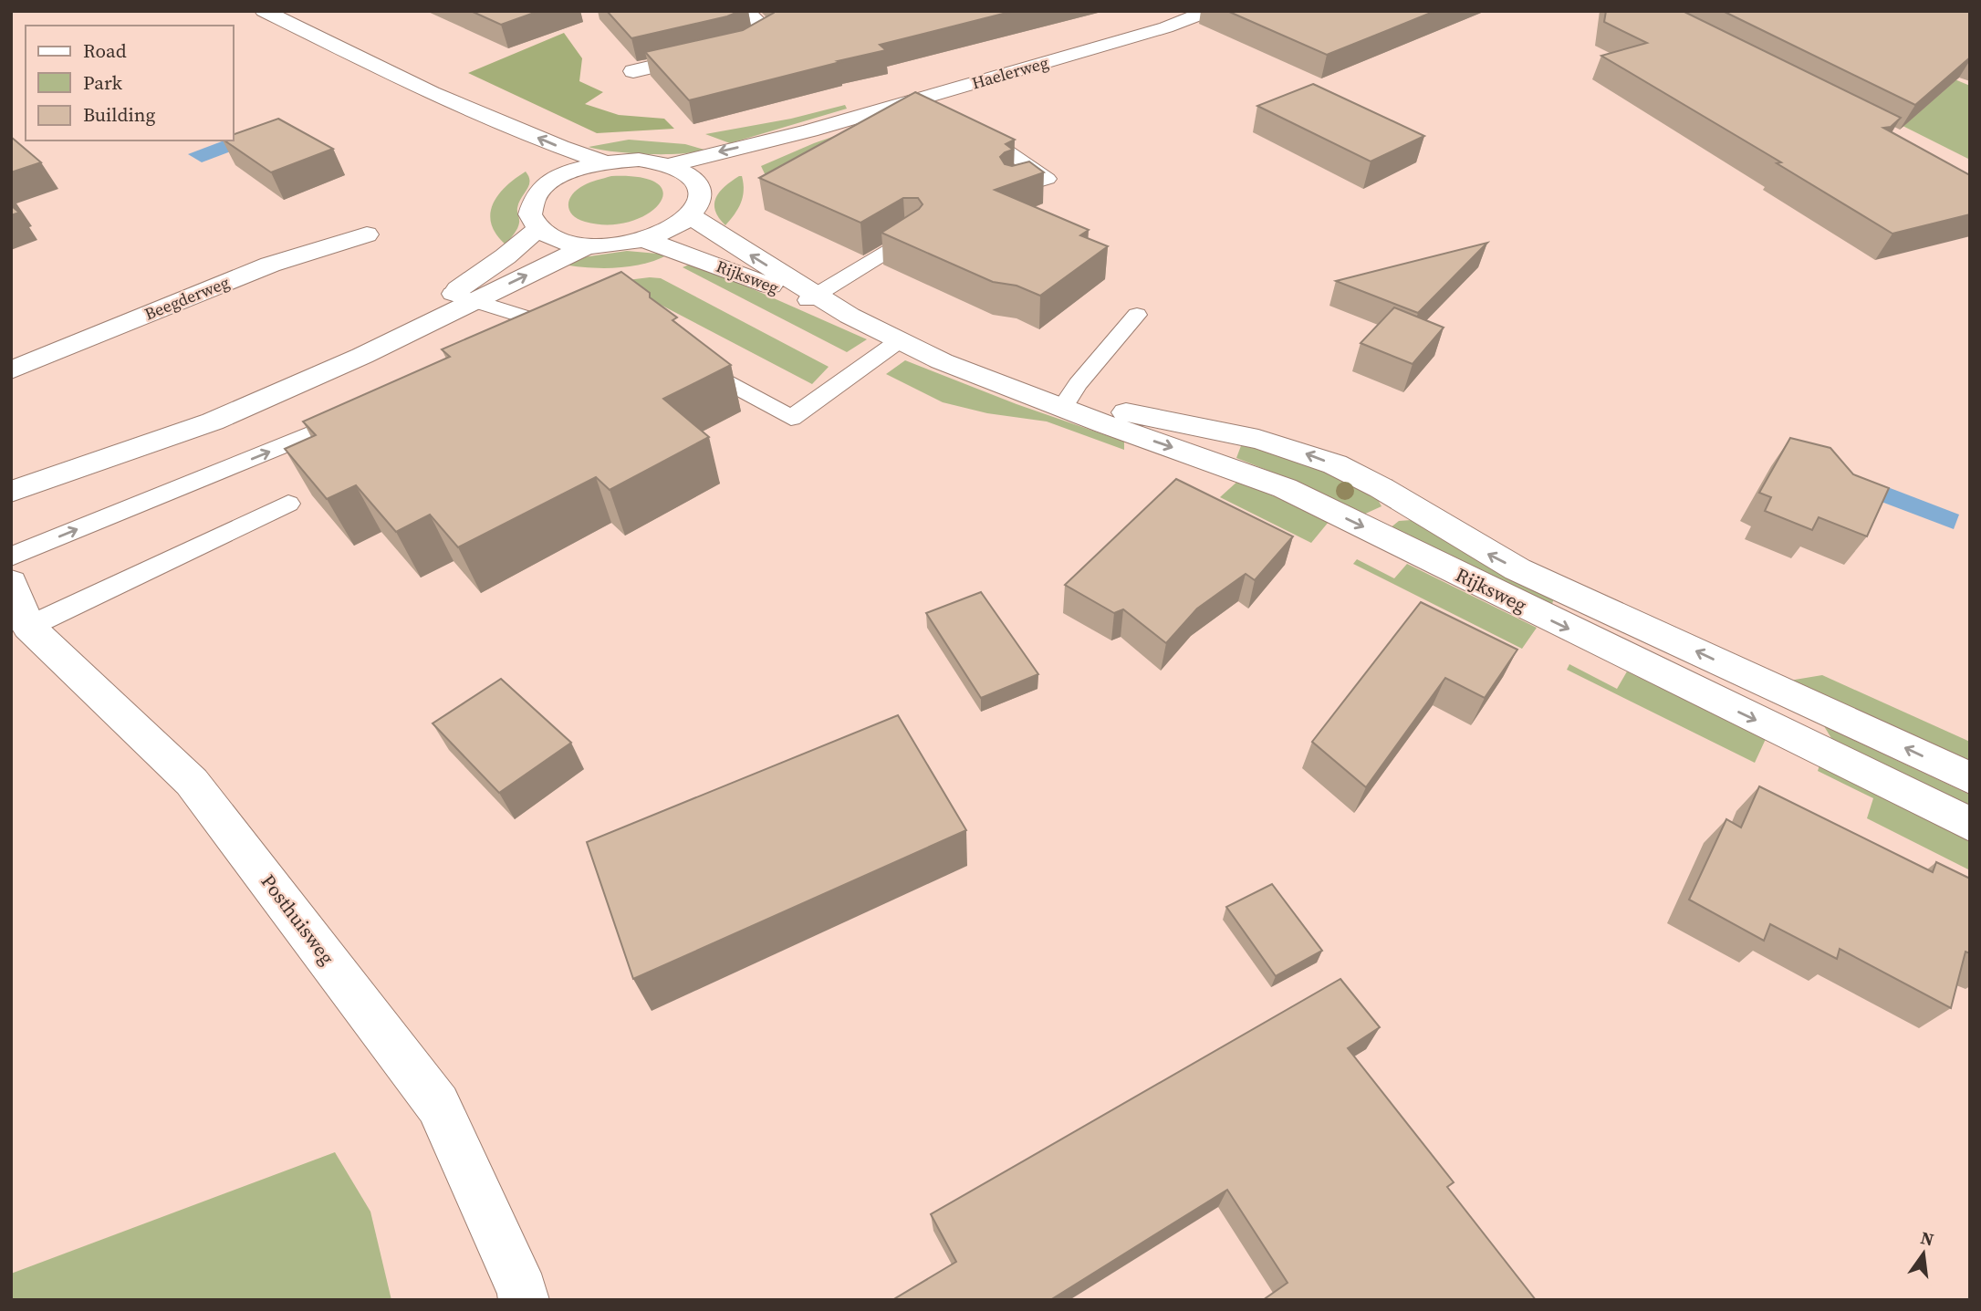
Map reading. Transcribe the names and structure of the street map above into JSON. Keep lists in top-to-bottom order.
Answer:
{
  "streets": {
    "main road": [
      "Haelerweg",
      "Rijksweg",
      "Beegderweg",
      "Posthuisweg"
    ]
  },
  "legend": ["Road", "Park", "Building"],
  "north": "top"
}
